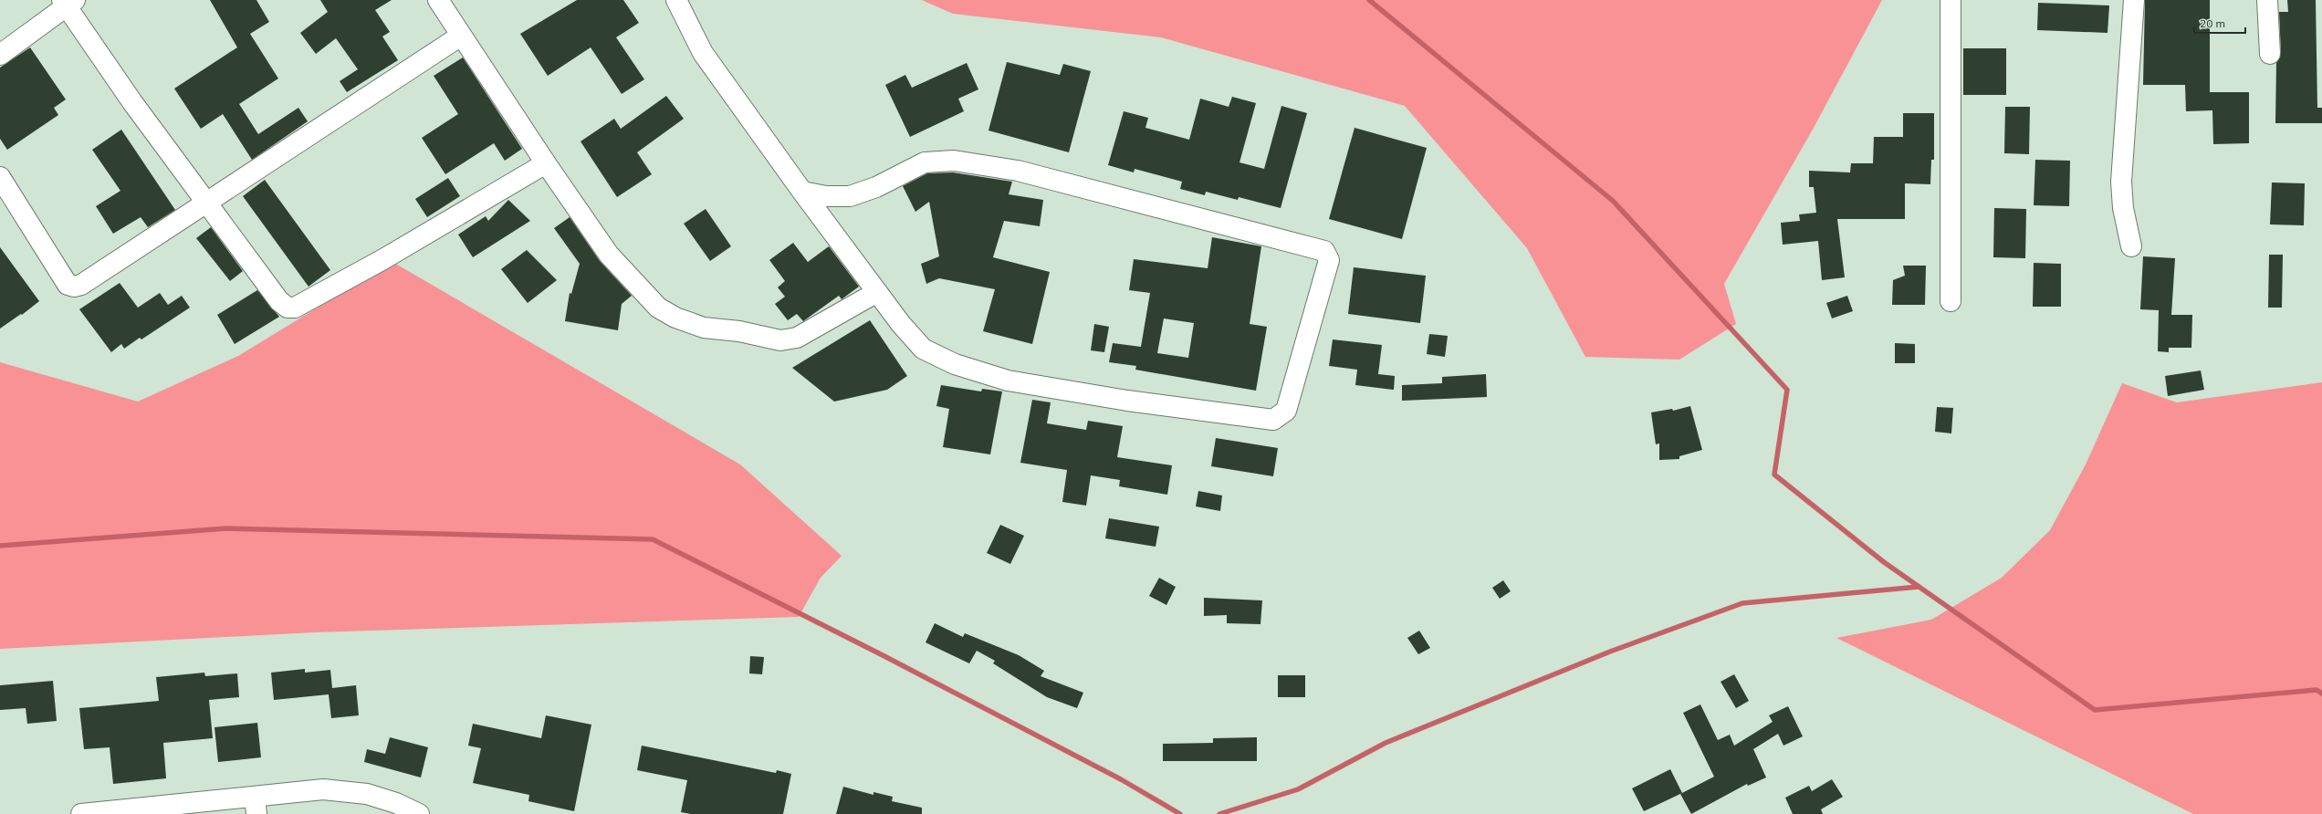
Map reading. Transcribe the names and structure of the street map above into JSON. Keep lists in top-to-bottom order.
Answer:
{
  "scale_bar": "20 m"
}
